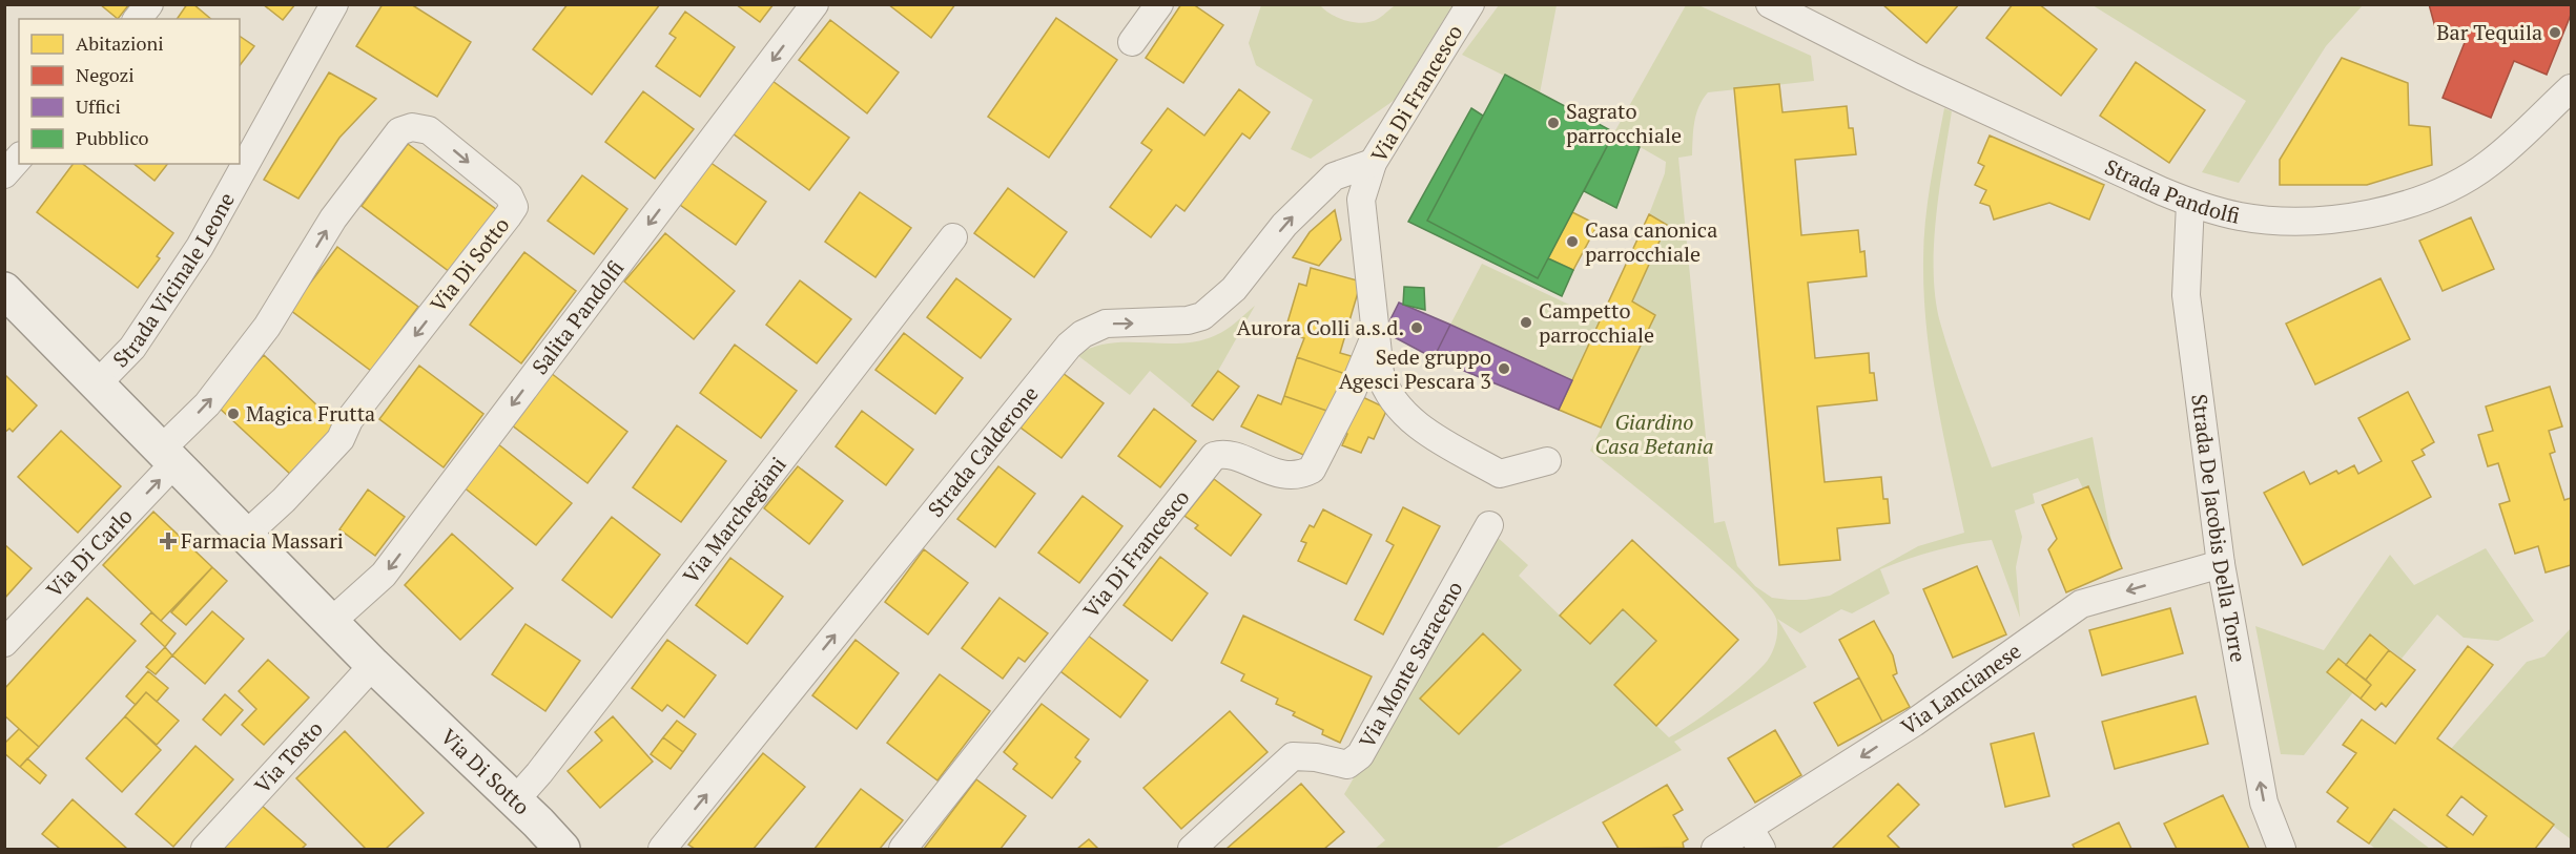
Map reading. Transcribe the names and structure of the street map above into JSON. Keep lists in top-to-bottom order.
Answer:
{
  "streets": {
    "street": [
      "Via Di Francesco",
      "Strada Pandolfi",
      "Via Di Sotto",
      "Strada Vicinale Leone",
      "Salita Pandolfi",
      "Strada Calderone",
      "Via Marchegiani",
      "Strada De Jacobis Della Torre",
      "Via Di Carlo",
      "Via Monte Saraceno",
      "Via Lancianese",
      "Via Tosto"
    ]
  },
  "crossings": [
    ["Via Di Francesco", "Strada Calderone"],
    ["Strada Pandolfi", "Strada De Jacobis Della Torre"],
    ["Via Di Sotto", "Strada Vicinale Leone"],
    ["Via Di Sotto", "Salita Pandolfi"],
    ["Via Di Sotto", "Via Marchegiani"],
    ["Via Di Sotto", "Via Di Carlo"],
    ["Via Di Sotto", "Via Tosto"],
    ["Strada De Jacobis Della Torre", "Via Lancianese"]
  ],
  "one_way": [
    "Salita Pandolfi",
    "Strada Calderone",
    "Strada De Jacobis Della Torre",
    "Via Di Carlo",
    "Via Lancianese"
  ],
  "parks": ["Giardino Casa Betania"],
  "places": {
    "other": [
      "Bar Tequila",
      "Sagrato parrocchiale",
      "Casa canonica parrocchiale",
      "Campetto parrocchiale",
      "Aurora Colli a.s.d.",
      "Sede gruppo Agesci Pescara 3",
      "Magica Frutta"
    ],
    "health": ["Farmacia Massari"]
  },
  "legend": [
    "Abitazioni",
    "Negozi",
    "Uffici",
    "Pubblico"
  ]
}
